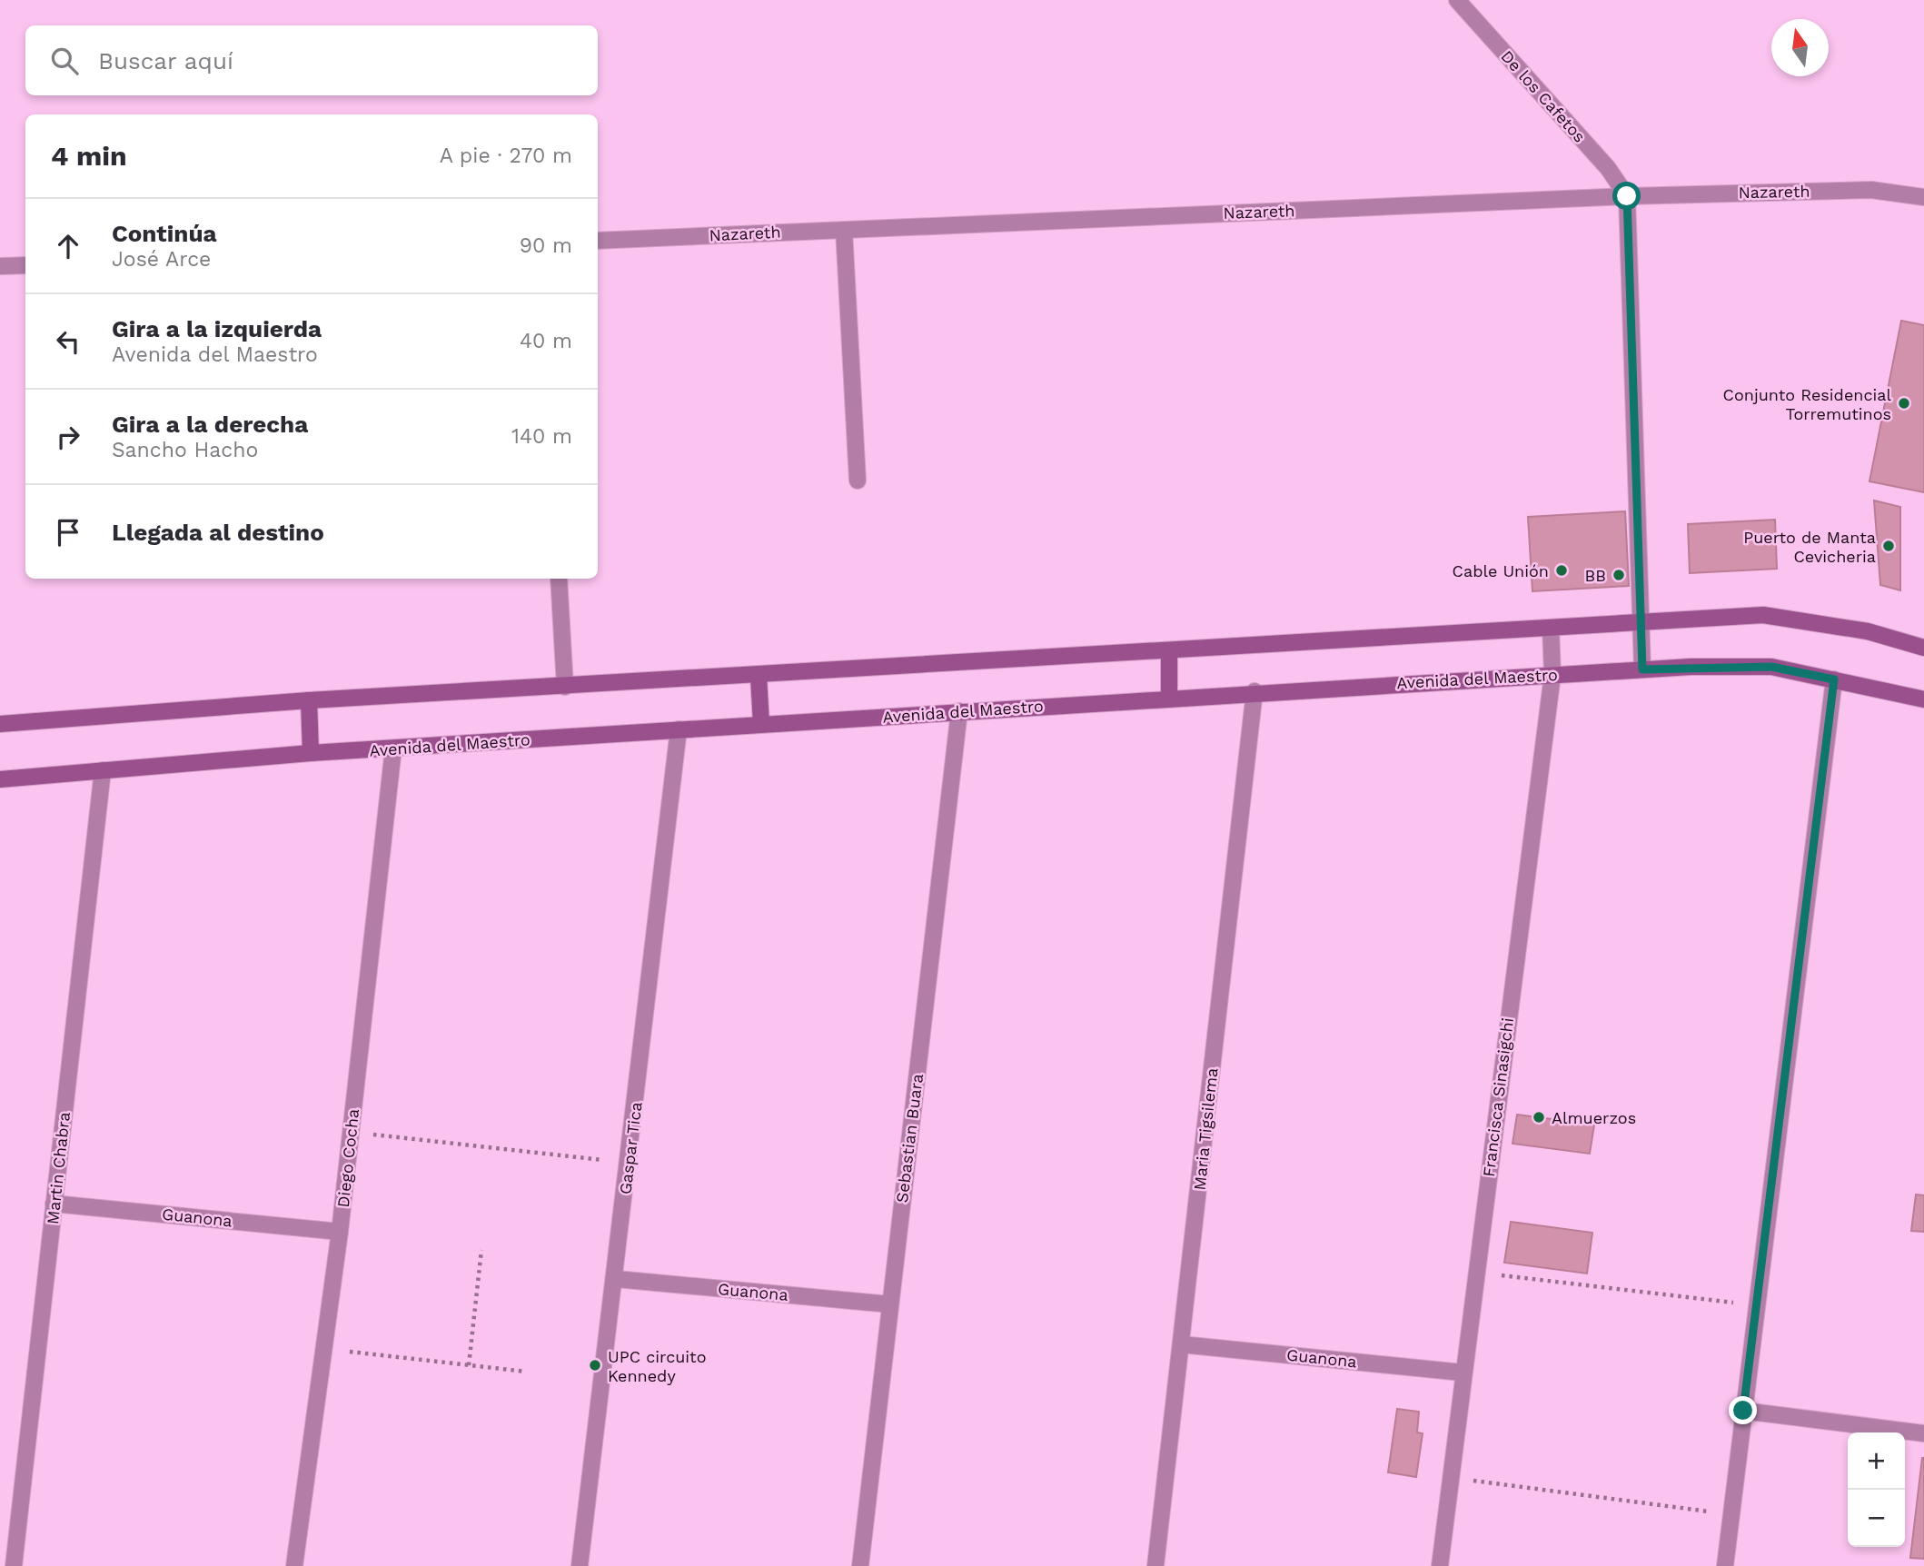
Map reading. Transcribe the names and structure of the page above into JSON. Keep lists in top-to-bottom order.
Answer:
{
  "streets": {
    "main road": ["Avenida del Maestro"],
    "street": [
      "De los Cafetos",
      "Nazareth",
      "Francisca Sinasigchi",
      "Maria Tigsilema",
      "Sebastian Buara",
      "Gaspar Tica",
      "Diego Cocha",
      "Martin Chabra",
      "Guanona"
    ]
  },
  "crossings": [
    ["De los Cafetos", "Nazareth"],
    ["Avenida del Maestro", "Francisca Sinasigchi"],
    ["Avenida del Maestro", "Maria Tigsilema"],
    ["Avenida del Maestro", "Sebastian Buara"],
    ["Avenida del Maestro", "Gaspar Tica"],
    ["Avenida del Maestro", "Diego Cocha"],
    ["Avenida del Maestro", "Martin Chabra"],
    ["Francisca Sinasigchi", "Guanona"],
    ["Maria Tigsilema", "Guanona"],
    ["Sebastian Buara", "Guanona"],
    ["Gaspar Tica", "Guanona"],
    ["Diego Cocha", "Guanona"],
    ["Martin Chabra", "Guanona"]
  ],
  "places": [
    "Conjunto Residencial Torremutinos",
    "Puerto de Manta Cevicheria",
    "Cable Unión",
    "BB",
    "Almuerzos",
    "UPC circuito Kennedy"
  ],
  "north": "top",
  "page": {
    "search": "Buscar aquí",
    "heading": ["4 min", "A pie · 270 m"],
    "list": [
      ["Continúa", "José Arce", "90 m"],
      ["Gira a la izquierda", "Avenida del Maestro", "40 m"],
      ["Gira a la derecha", "Sancho Hacho", "140 m"],
      "Llegada al destino"
    ],
    "map_buttons": ["+", "−"]
  }
}
